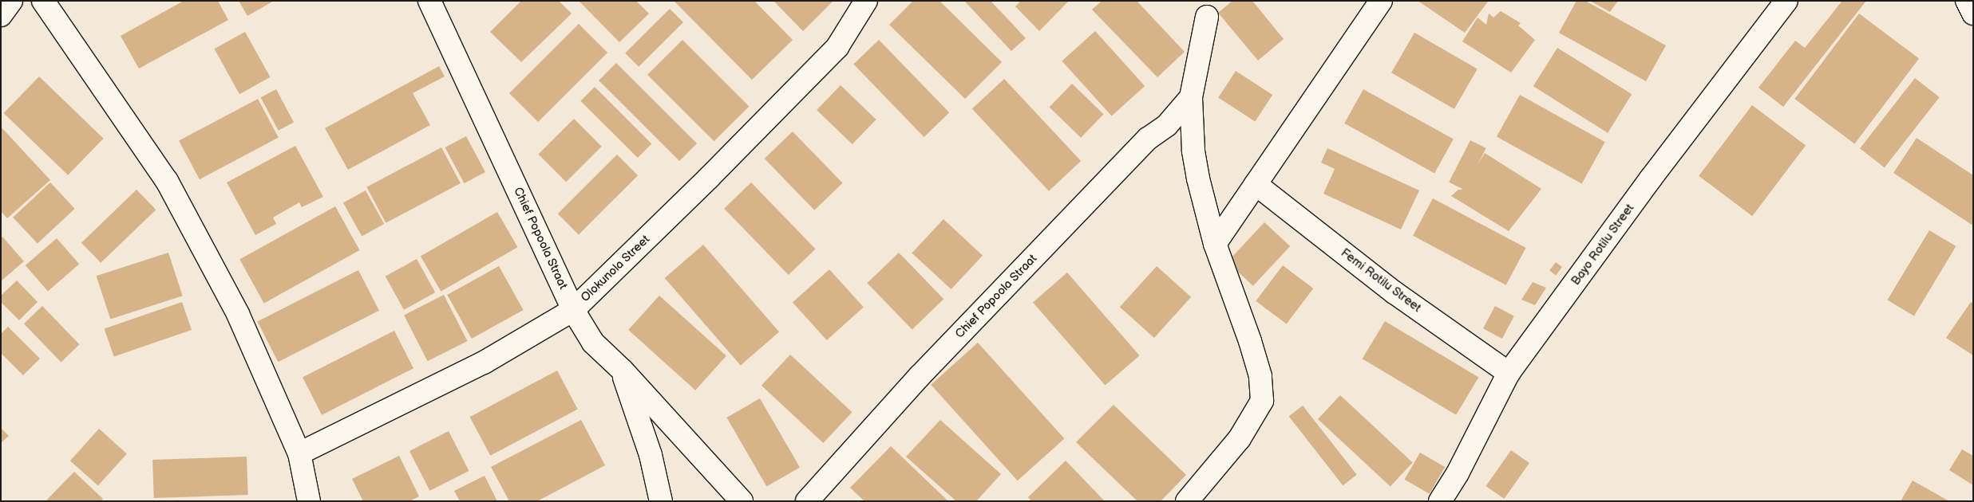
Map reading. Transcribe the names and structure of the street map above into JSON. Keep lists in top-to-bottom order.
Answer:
{
  "streets": {
    "street": [
      "Chief Popoola Straat",
      "Bayo Rotilu Street",
      "Olokunola Street",
      "Femi Rotilu Street"
    ]
  },
  "crossings": [
    ["Chief Popoola Straat", "Olokunola Street"],
    ["Bayo Rotilu Street", "Femi Rotilu Street"]
  ]
}
